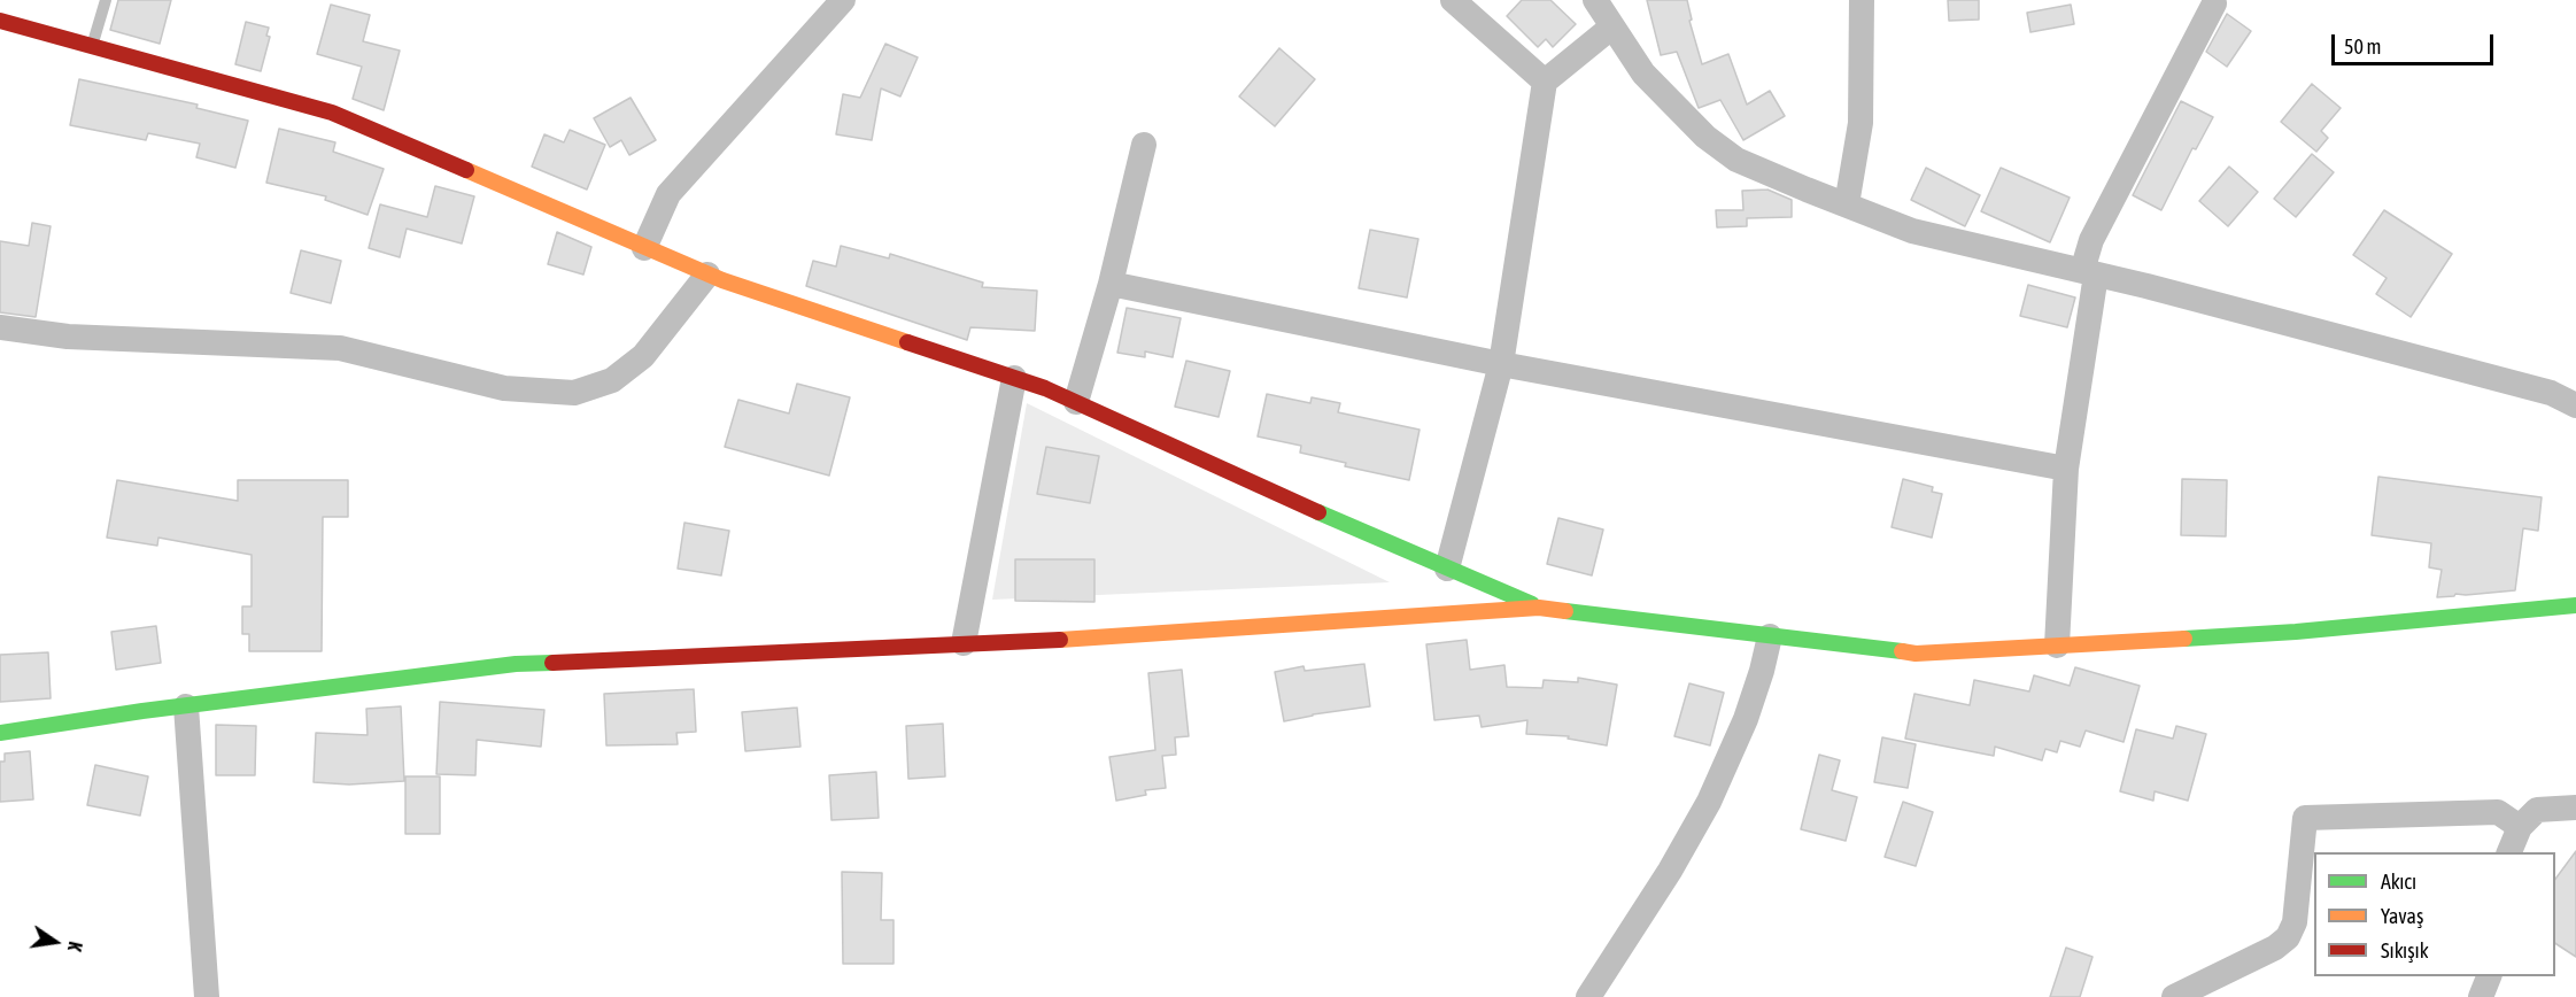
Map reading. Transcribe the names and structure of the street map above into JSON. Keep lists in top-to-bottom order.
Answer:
{
  "legend": ["Akıcı", "Yavaş", "Sıkışık"],
  "scale_bar": "50 m",
  "north": "right"
}
